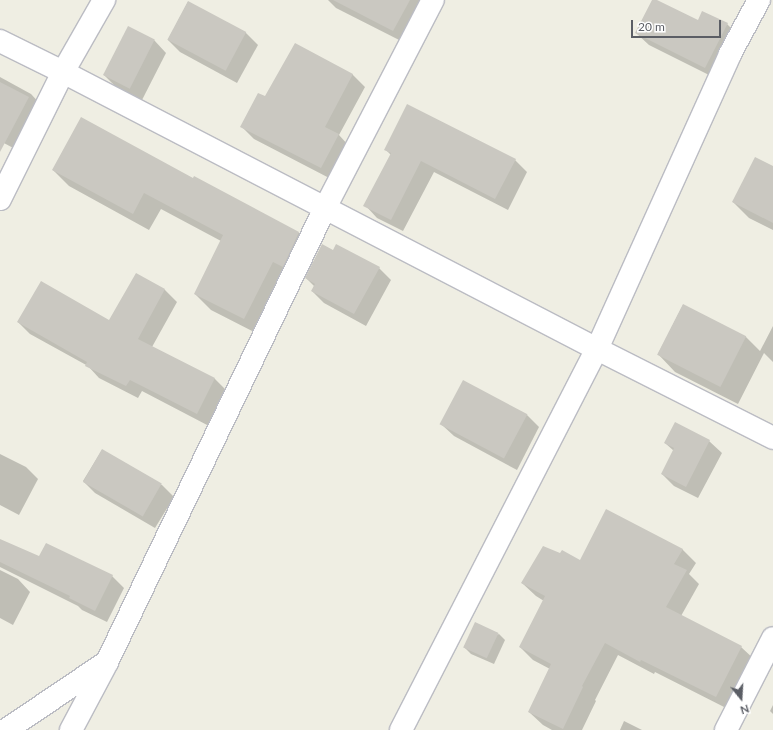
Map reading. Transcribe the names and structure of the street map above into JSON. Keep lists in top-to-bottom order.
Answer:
{
  "scale_bar": "20 m",
  "north": "bottom"
}
